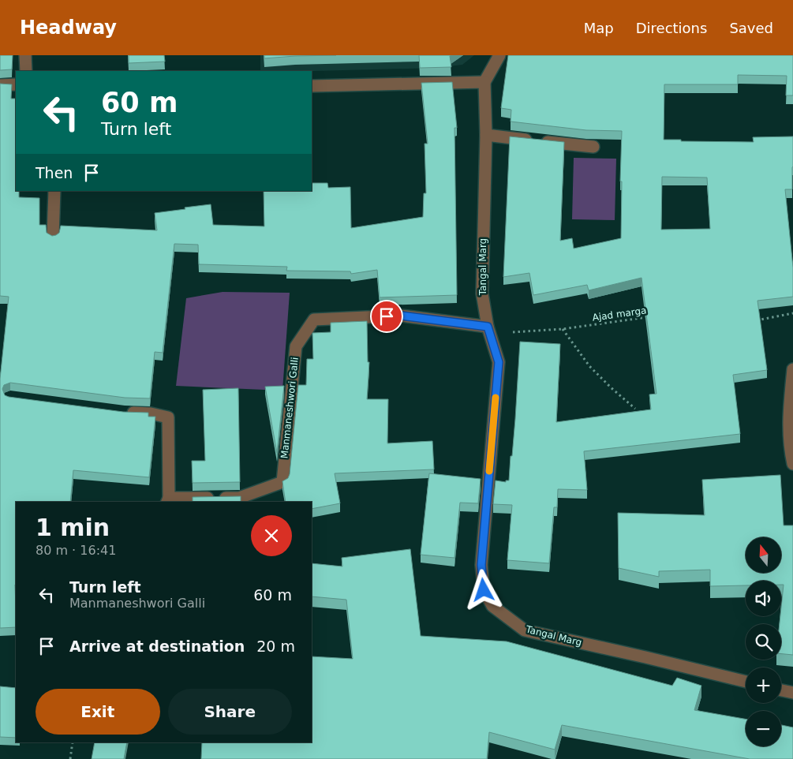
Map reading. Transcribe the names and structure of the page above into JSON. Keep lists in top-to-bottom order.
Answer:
{
  "streets": {
    "street": ["Tangal Marg", "Manmaneshwori Galli"],
    "path": ["Ajad marga"]
  },
  "crossings": [
    ["Tangal Marg", "Ajad marga"],
    ["Tangal Marg", "Manmaneshwori Galli"],
    ["Ajad marga", "Manmaneshwori Galli"]
  ],
  "north": "top",
  "page": {
    "header": "Headway",
    "nav": ["Map", "Directions", "Saved"],
    "turn": ["60 m", "Turn left"],
    "then": "Then",
    "heading": ["1 min", "80 m · 16:41"],
    "map_buttons": ["+", "−"],
    "list": [
      {
        "name": "Turn left",
        "note": "Manmaneshwori Galli",
        "value": "60 m"
      },
      {
        "name": "Arrive at destination",
        "value": "20 m"
      }
    ],
    "buttons": ["Exit", "Share"]
  }
}
